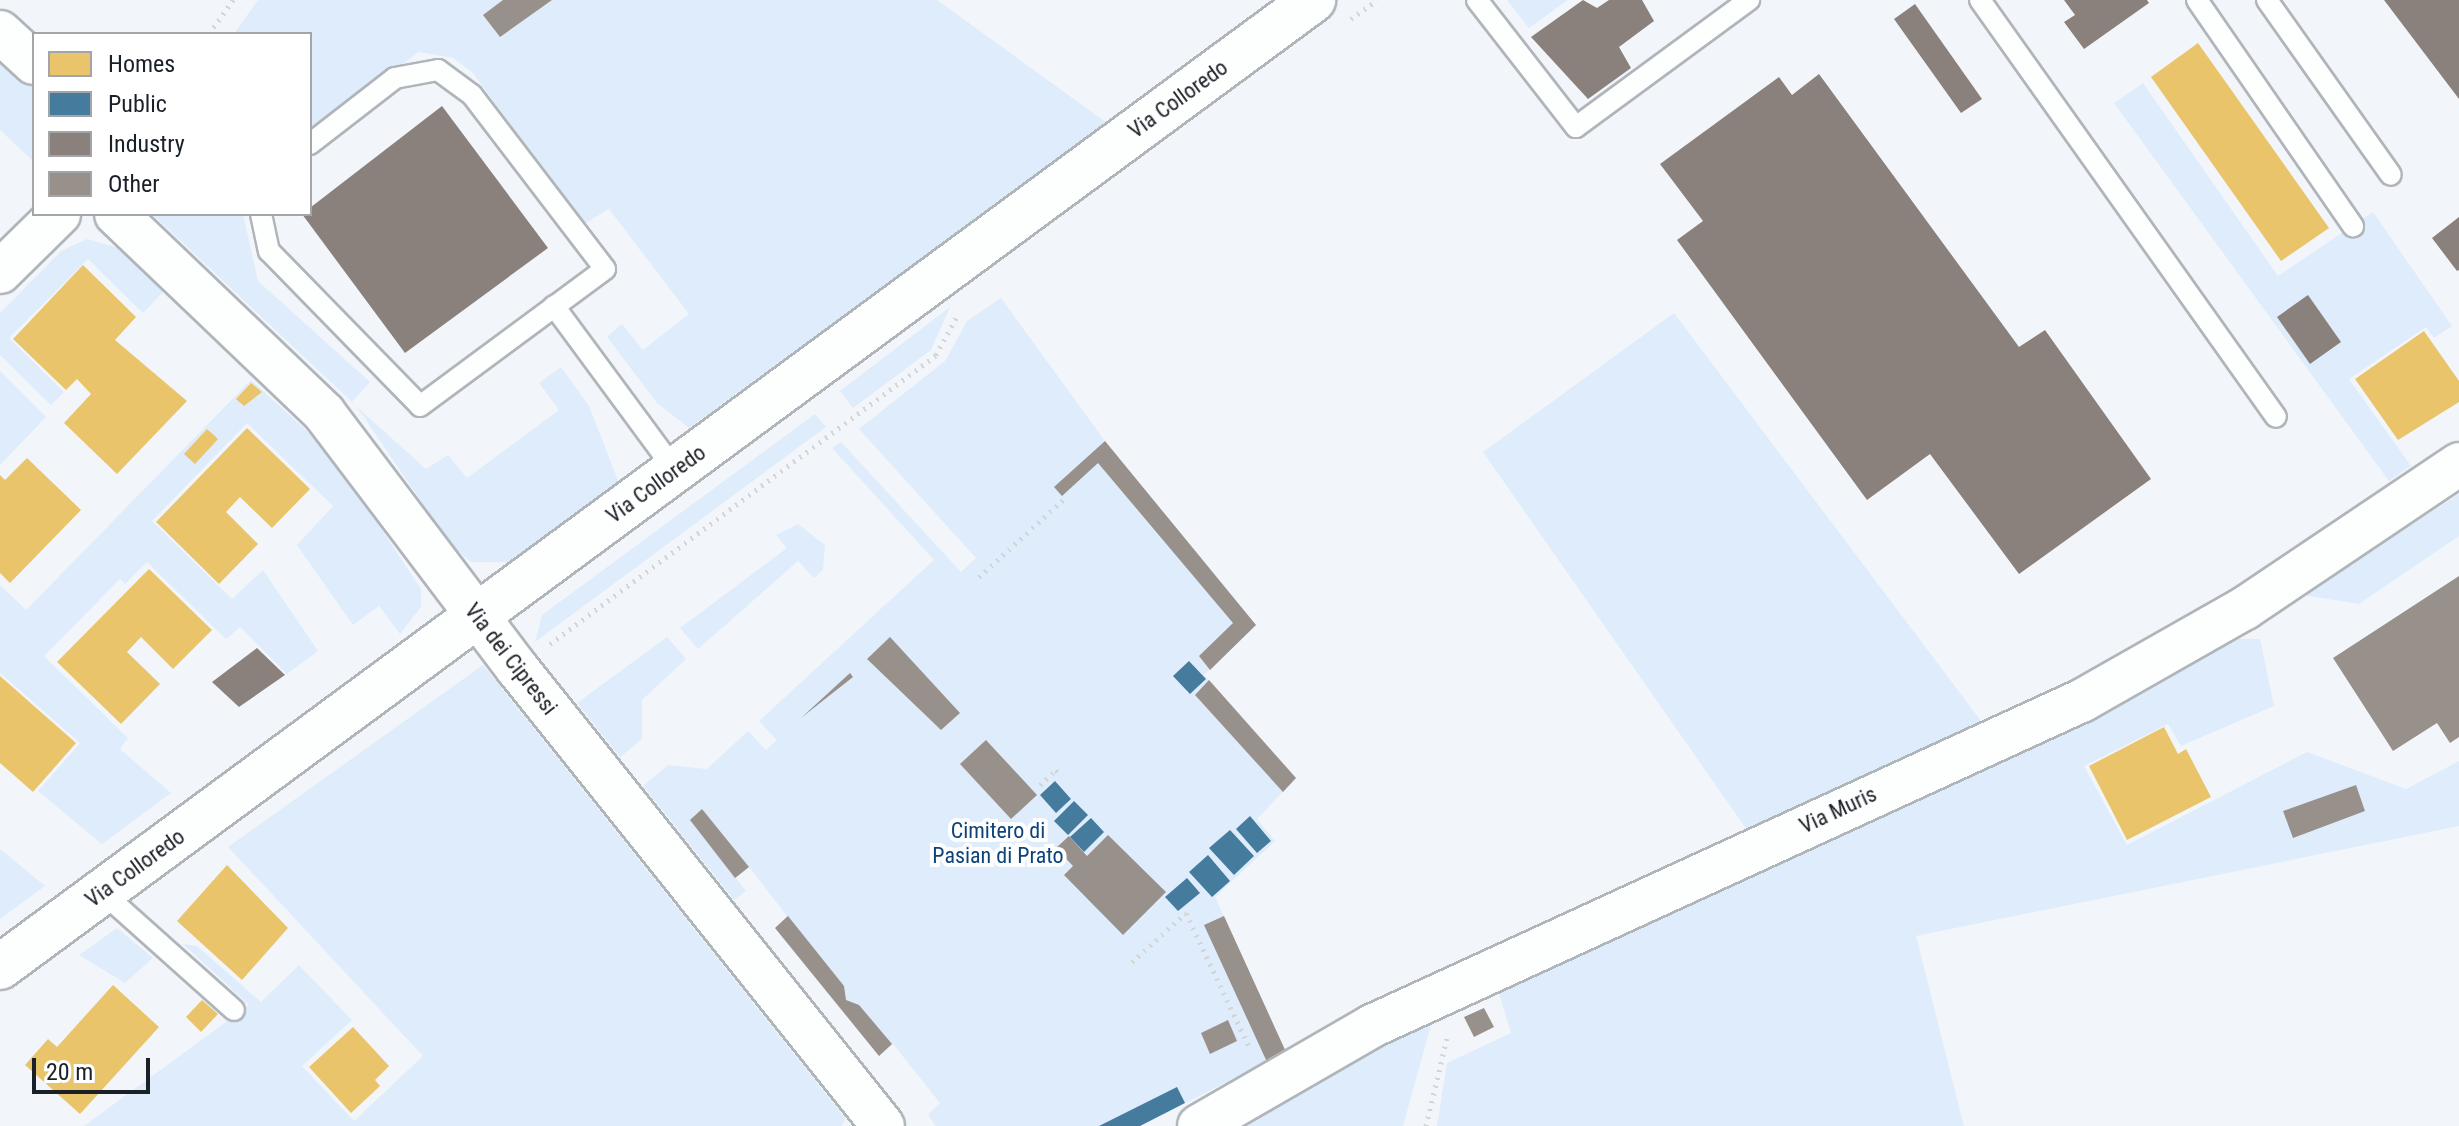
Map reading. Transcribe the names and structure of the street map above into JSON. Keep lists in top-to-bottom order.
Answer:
{
  "streets": {
    "main road": ["Via Colloredo"],
    "street": ["Via dei Cipressi", "Via Muris"]
  },
  "crossings": [
    ["Via Colloredo", "Via dei Cipressi"]
  ],
  "parks": ["Cimitero di Pasian di Prato"],
  "legend": [
    "Homes",
    "Public",
    "Industry",
    "Other"
  ],
  "scale_bar": "20 m"
}
